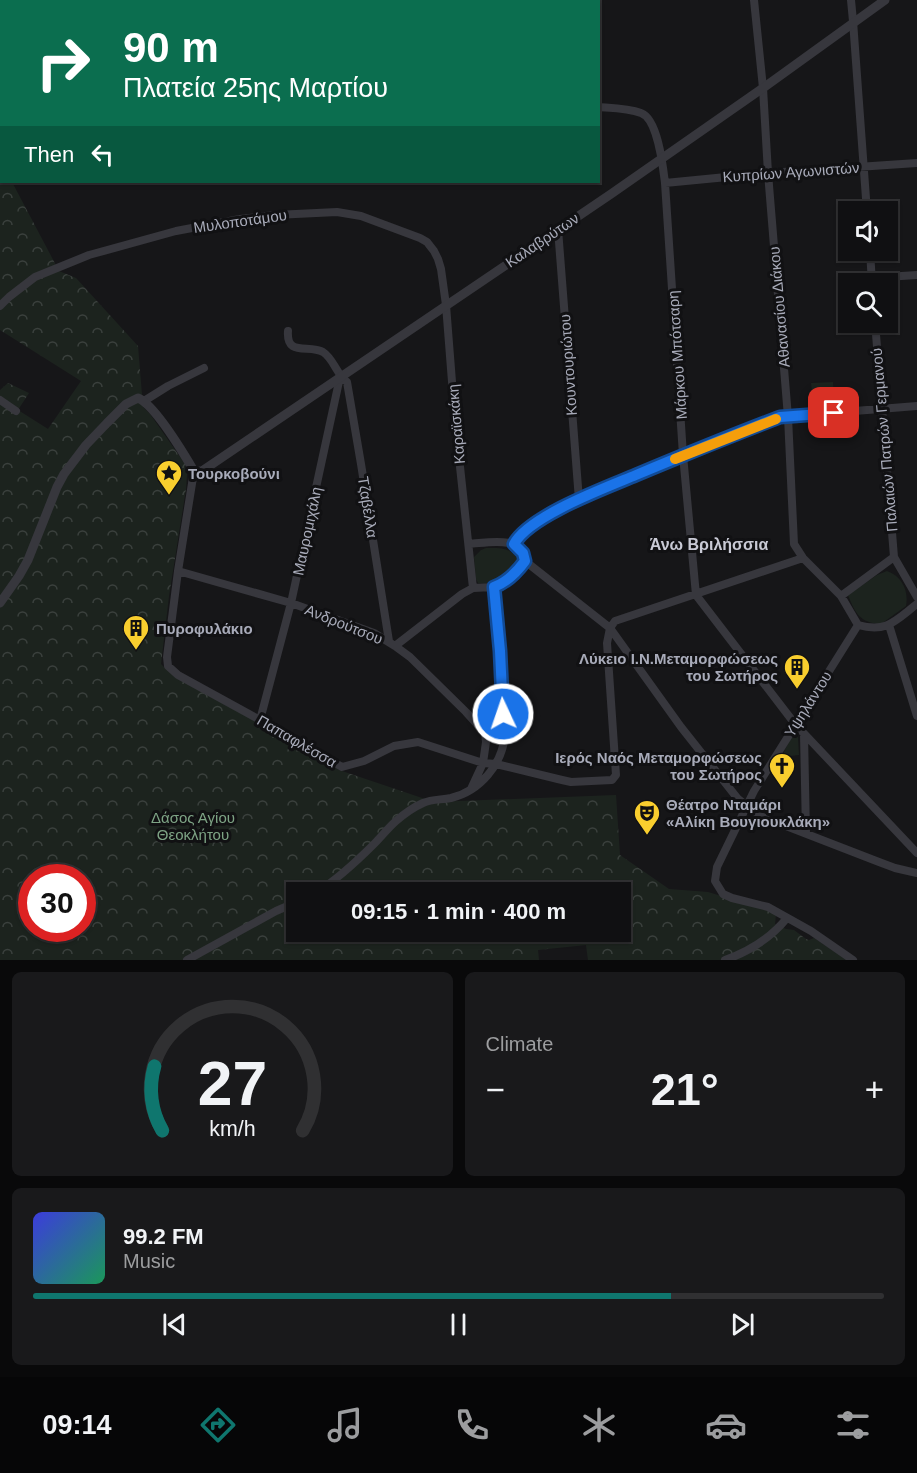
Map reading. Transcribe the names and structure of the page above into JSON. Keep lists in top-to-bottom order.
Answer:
{
  "streets": {
    "street": [
      "Κυπρίων Αγωνιστών",
      "Μυλοποτάμου",
      "Καλαβρύτων",
      "Αθανασίου Διάκου",
      "Μάρκου Μπότσαρη",
      "Κουντουριώτου",
      "Καραϊσκάκη",
      "Παλαιών Πατρών Γερμανού",
      "Τζαβέλλα",
      "Μαυρομιχάλη",
      "Ανδρούτσου",
      "Υψηλάντου",
      "Παπαφλέσσα"
    ]
  },
  "crossings": [
    ["Κυπρίων Αγωνιστών", "Αθανασίου Διάκου"],
    ["Κυπρίων Αγωνιστών", "Μάρκου Μπότσαρη"],
    ["Μυλοποτάμου", "Καλαβρύτων"],
    ["Μυλοποτάμου", "Καραϊσκάκη"],
    ["Καλαβρύτων", "Αθανασίου Διάκου"],
    ["Καλαβρύτων", "Μάρκου Μπότσαρη"],
    ["Καλαβρύτων", "Κουντουριώτου"],
    ["Καλαβρύτων", "Καραϊσκάκη"],
    ["Καλαβρύτων", "Τζαβέλλα"],
    ["Καλαβρύτων", "Μαυρομιχάλη"],
    ["Αθανασίου Διάκου", "Υψηλάντου"],
    ["Τζαβέλλα", "Μαυρομιχάλη"],
    ["Τζαβέλλα", "Ανδρούτσου"],
    ["Μαυρομιχάλη", "Ανδρούτσου"],
    ["Μαυρομιχάλη", "Παπαφλέσσα"],
    ["Ανδρούτσου", "Παπαφλέσσα"]
  ],
  "districts": ["Άνω Βριλήσσια"],
  "parks": ["Δάσος Αγίου Θεοκλήτου"],
  "places": {
    "place": ["Τουρκοβούνι"],
    "building": ["Πυροφυλάκιο", "Λύκειο Ι.Ν.Μεταμορφώσεως του Σωτήρος"],
    "church": ["Ιερός Ναός Μεταμορφώσεως του Σωτήρος"],
    "theatre": ["Θέατρο Νταμάρι «Αλίκη Βουγιουκλάκη»"]
  },
  "page": {
    "turn": ["90 m", "Πλατεία 25ης Μαρτίου"],
    "then": "Then",
    "limit": "30",
    "trip": "09:15 · 1 min · 400 m",
    "tile": "Climate",
    "heat": ["−", "21°", "+"],
    "song": ["99.2 FM", "Music"],
    "tabs": "09:14",
    "gauge": ["27", "km/h"]
  }
}
